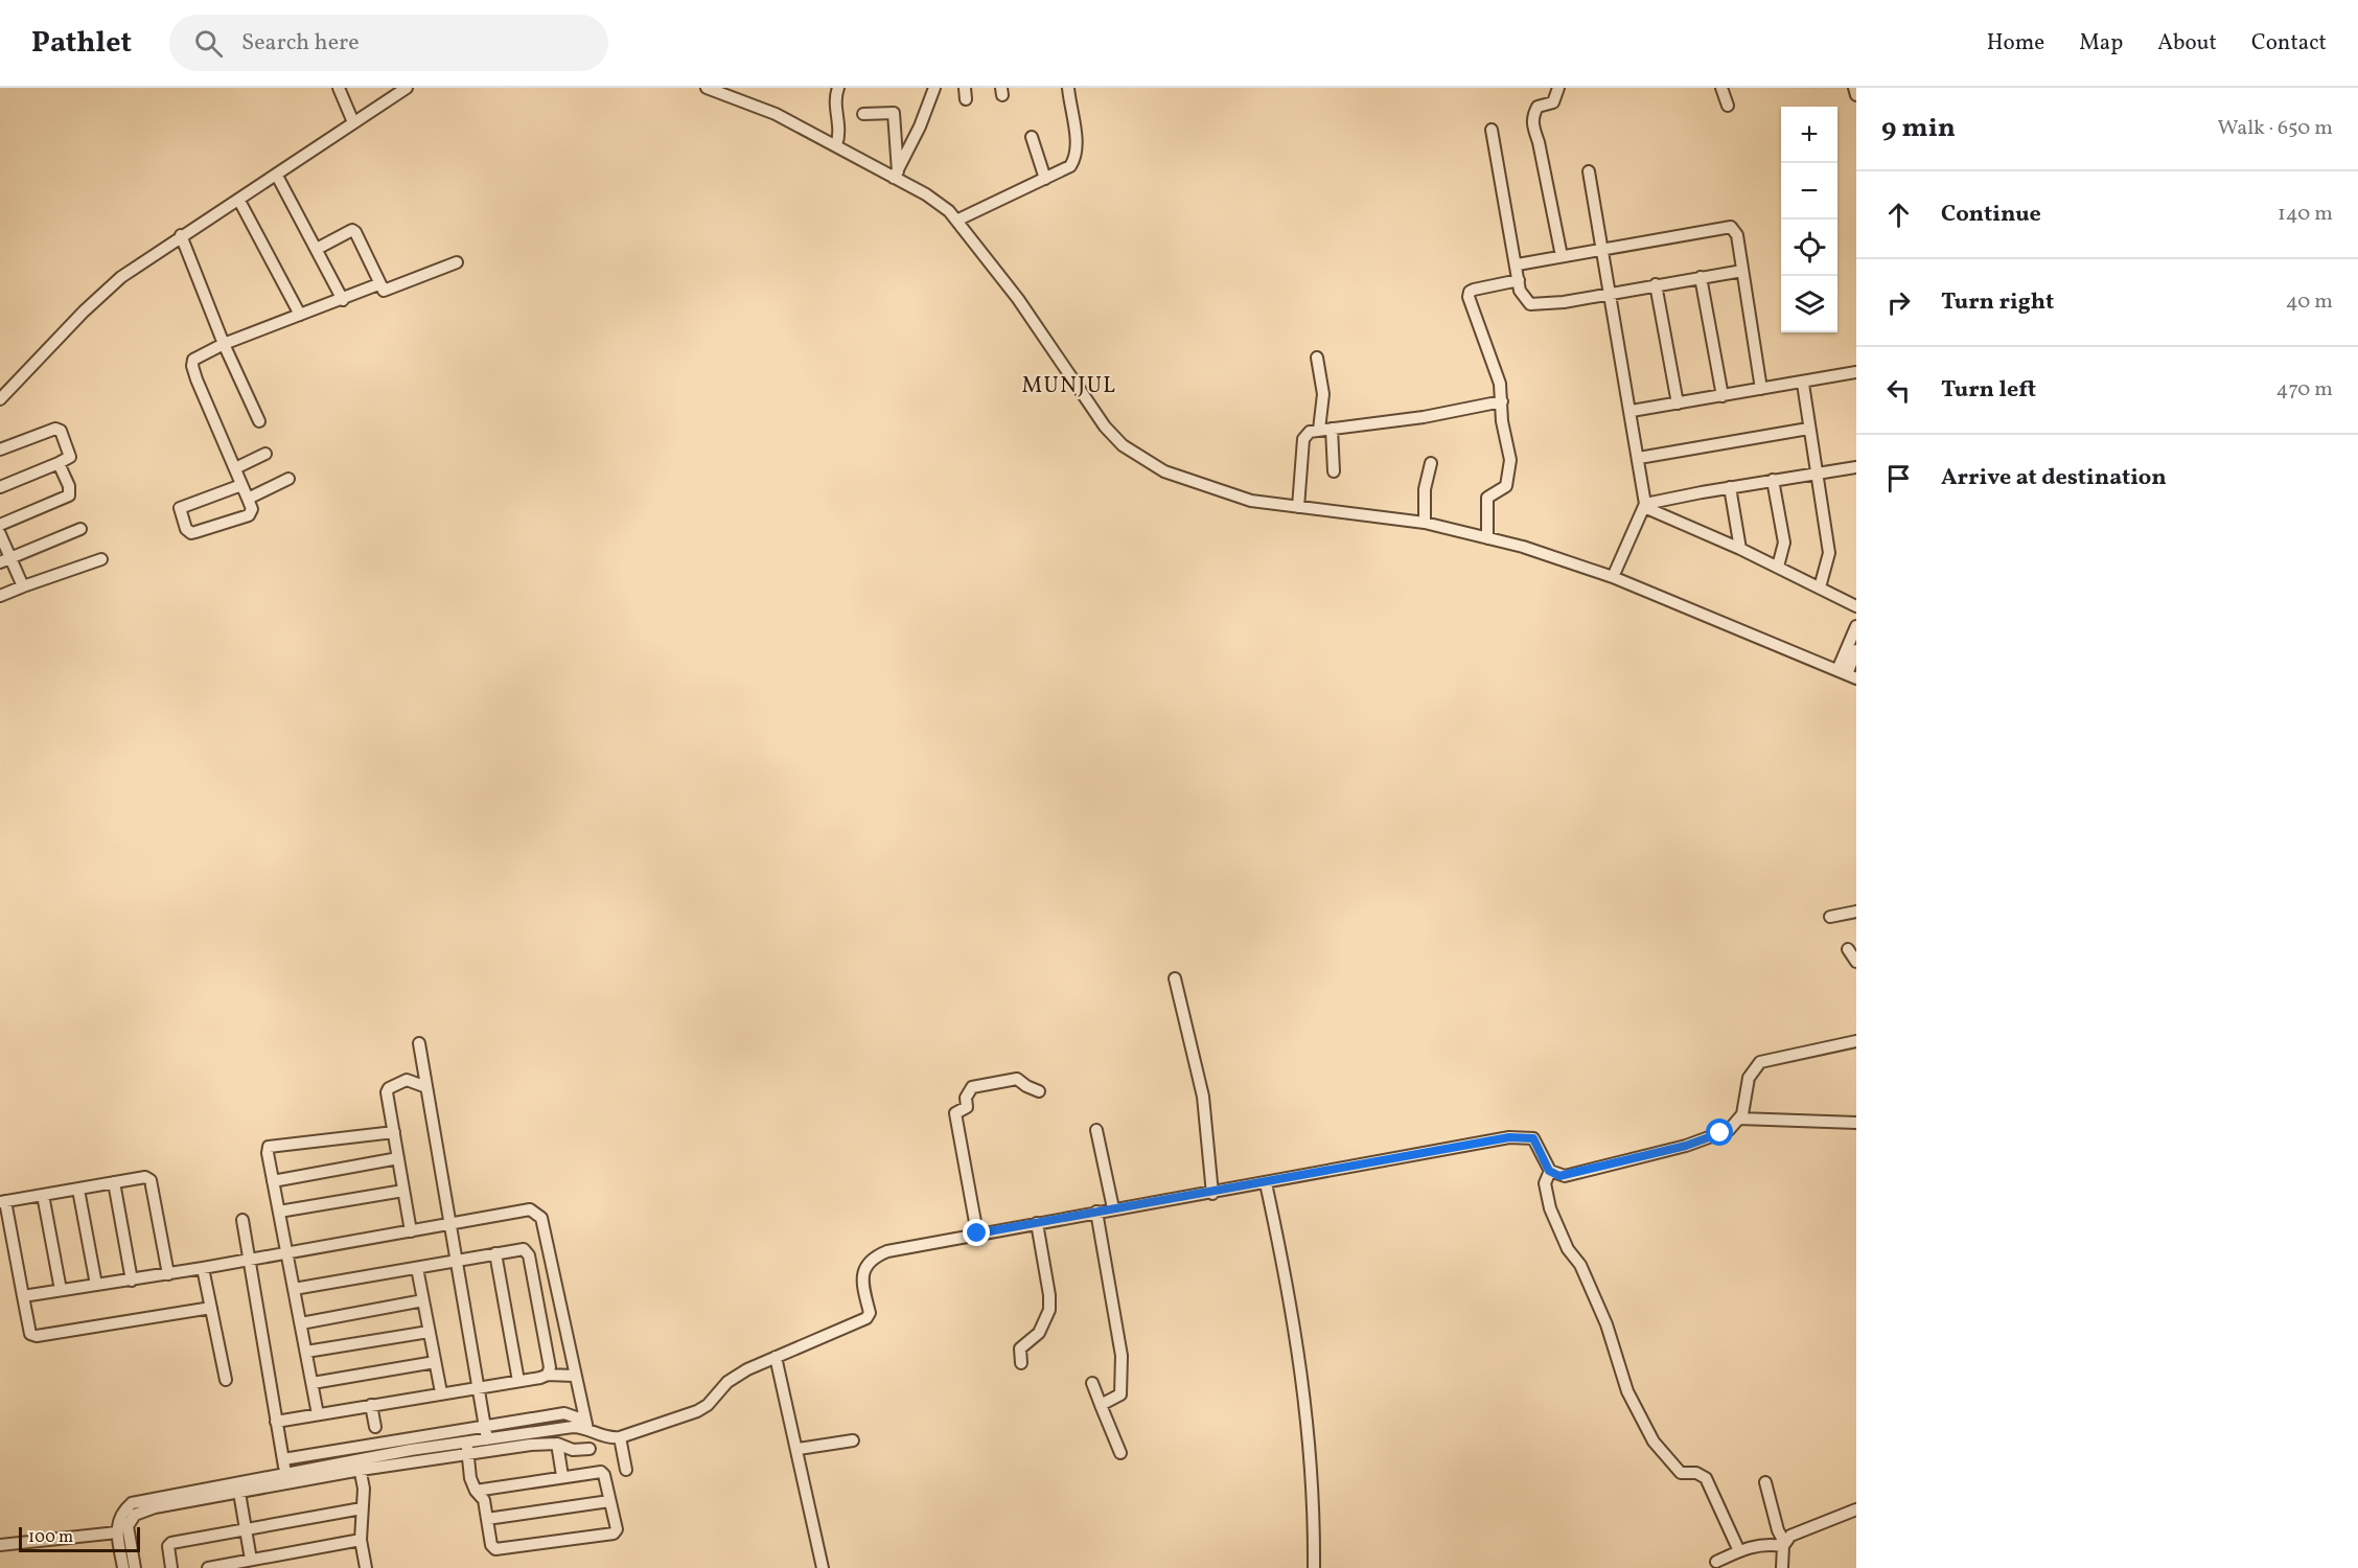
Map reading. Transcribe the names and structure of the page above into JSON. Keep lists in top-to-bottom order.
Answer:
{
  "districts": ["MUNJUL"],
  "scale_bar": "100 m",
  "page": {
    "header": "Pathlet",
    "search": "Search here",
    "nav": [
      "Home",
      "Map",
      "About",
      "Contact"
    ],
    "heading": ["9 min", "Walk · 650 m"],
    "map_buttons": ["+", "−"],
    "list": [
      ["Continue", "140 m"],
      ["Turn right", "40 m"],
      ["Turn left", "470 m"],
      "Arrive at destination"
    ],
    "scale": "100 m"
  }
}
